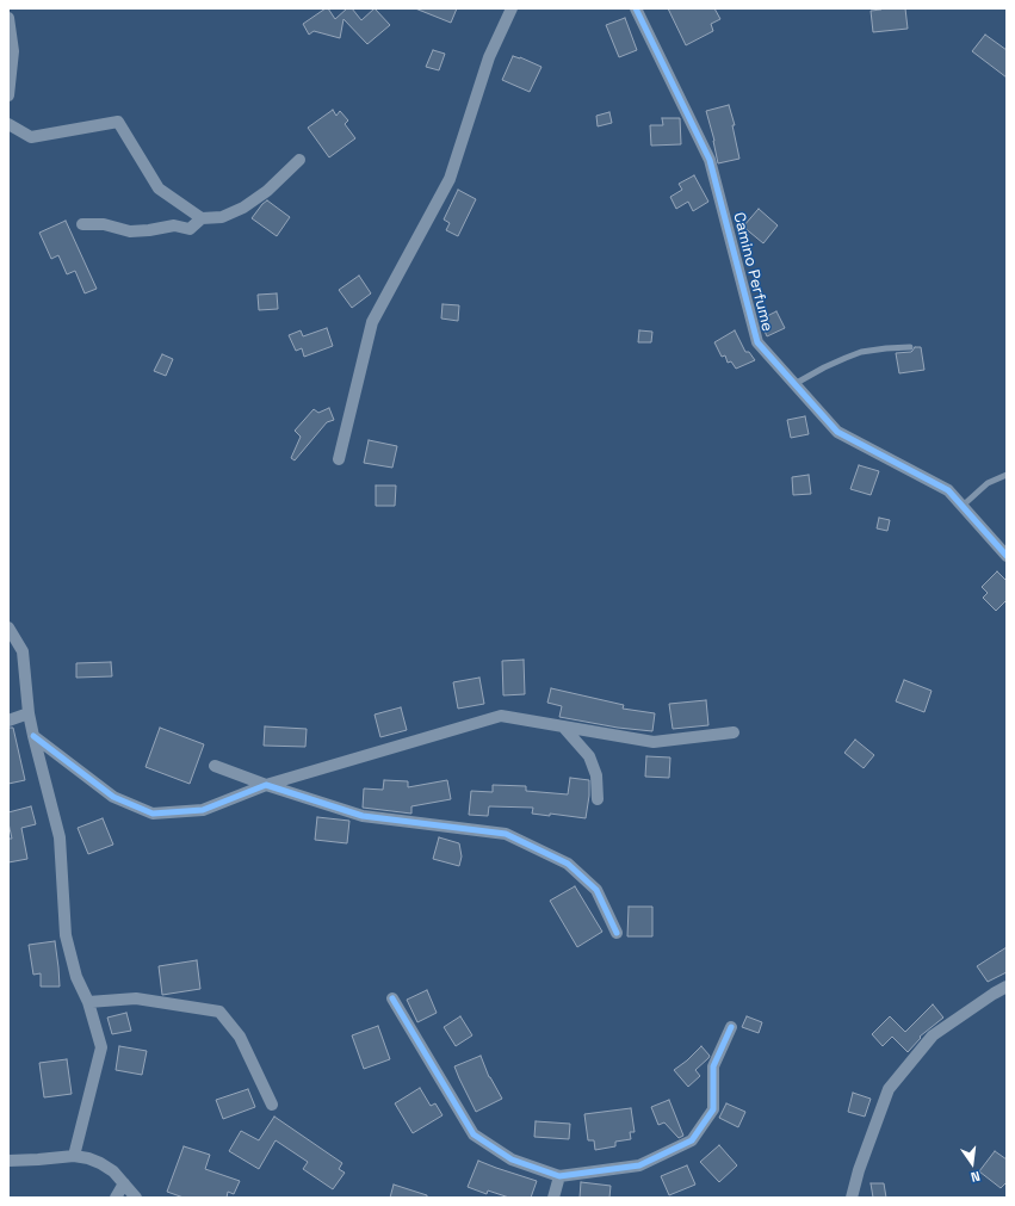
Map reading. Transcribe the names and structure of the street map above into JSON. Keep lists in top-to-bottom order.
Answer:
{
  "streets": {
    "street": ["Camino Perfume"]
  },
  "north": "bottom"
}
